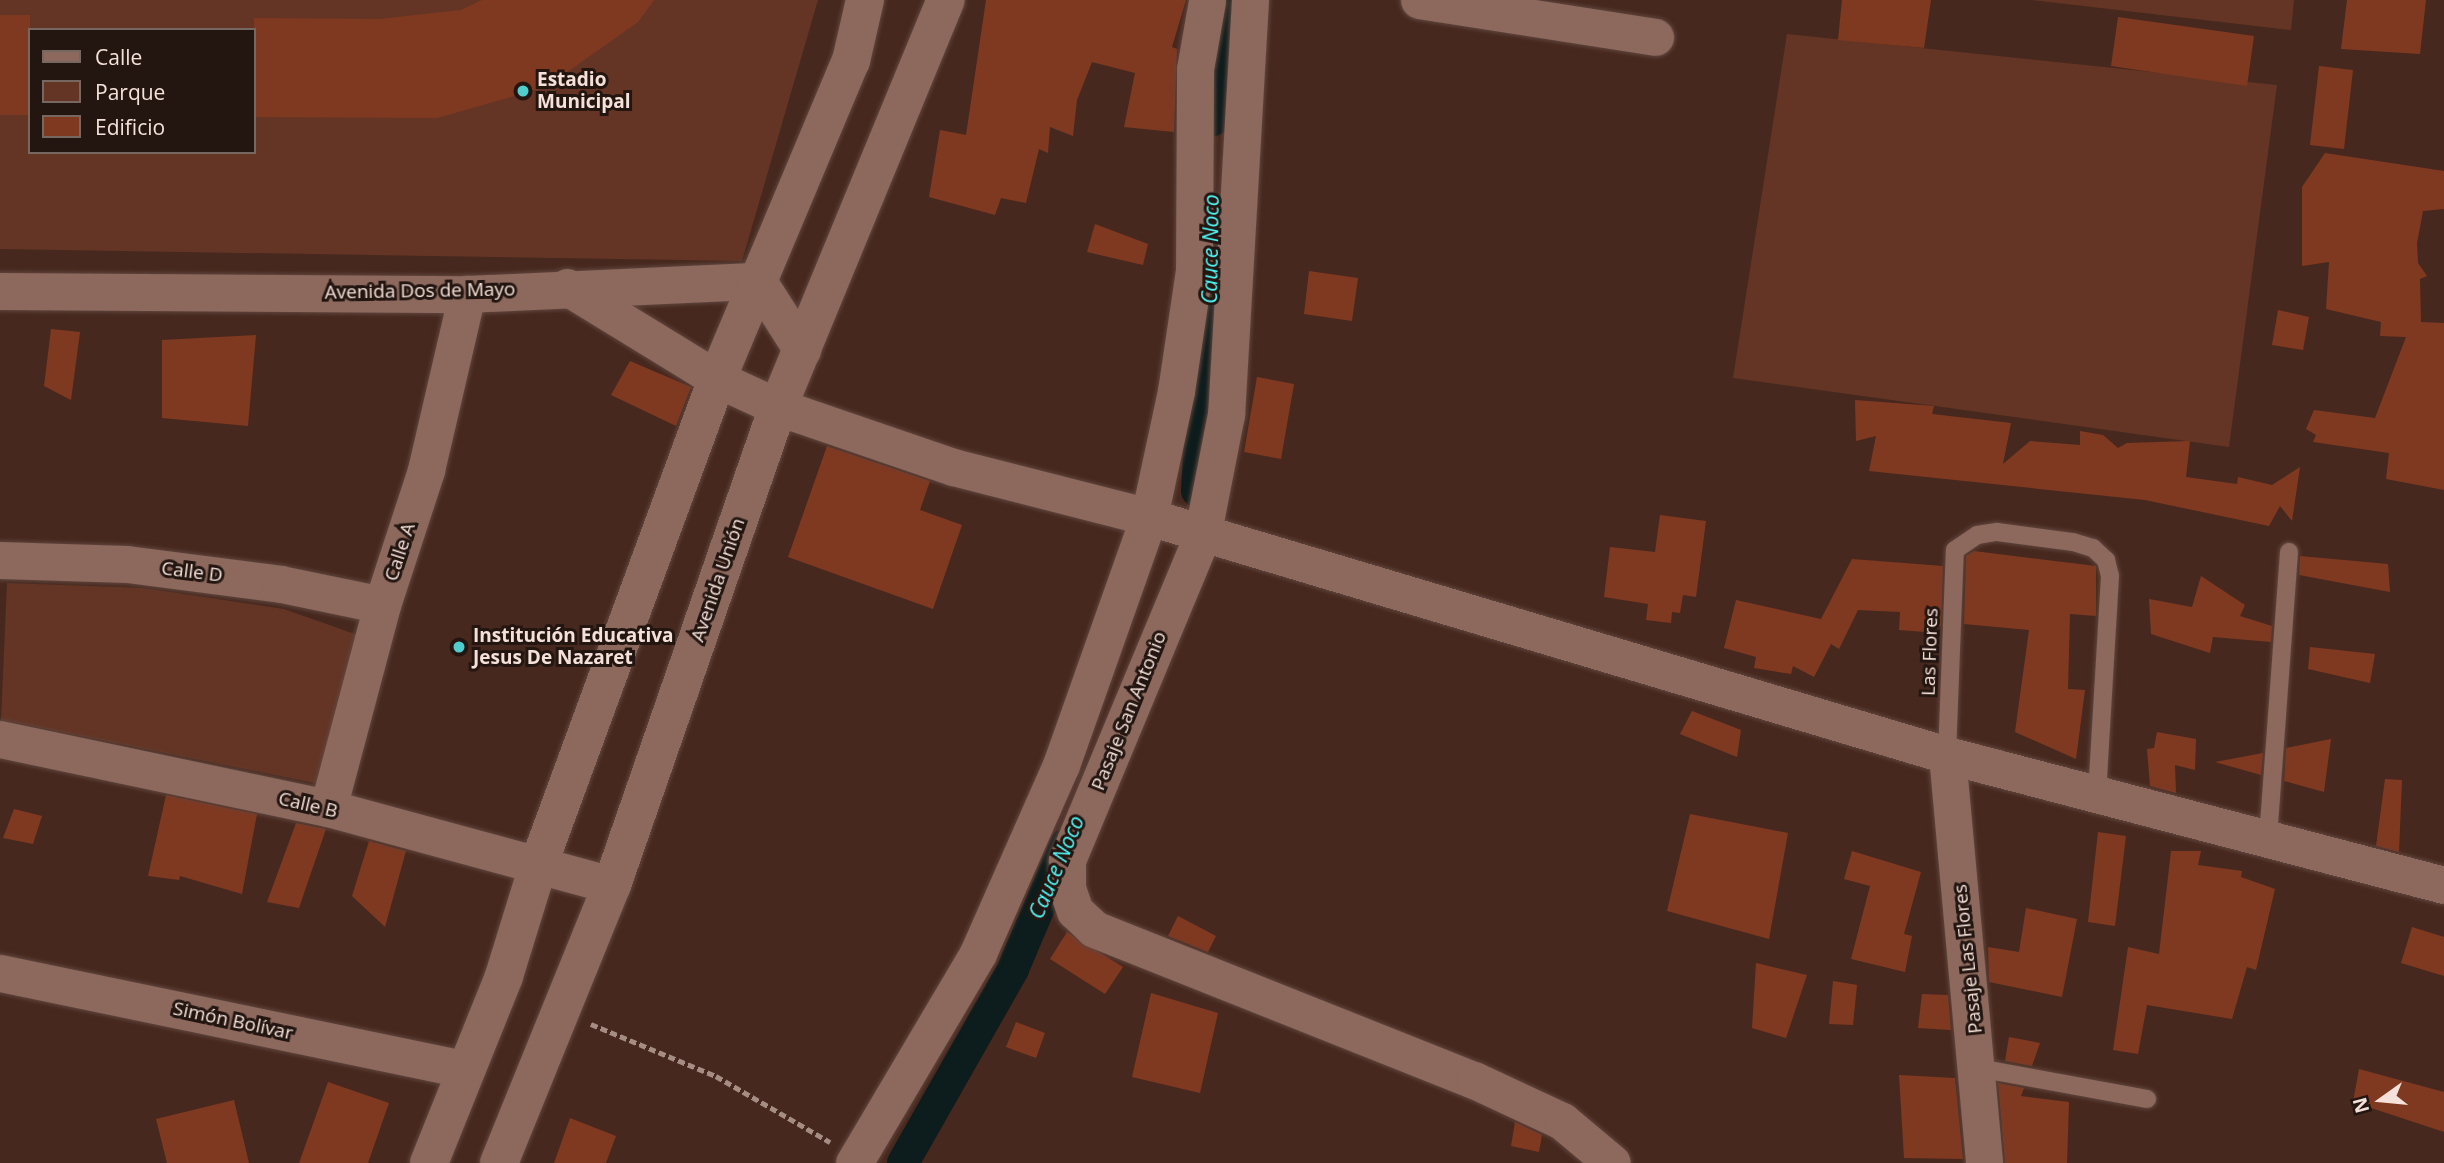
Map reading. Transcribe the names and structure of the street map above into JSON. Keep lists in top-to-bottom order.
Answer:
{
  "streets": {
    "main road": ["Avenida Unión"],
    "street": [
      "Avenida Dos de Mayo",
      "Calle A",
      "Calle D",
      "Pasaje San Antonio",
      "Calle B",
      "Pasaje Las Flores",
      "Simón Bolívar"
    ],
    "lane": ["Las Flores"]
  },
  "crossings": [
    ["Avenida Dos de Mayo", "Calle A"],
    ["Calle A", "Calle D"],
    ["Calle A", "Calle B"],
    ["Avenida Unión", "Calle B"],
    ["Las Flores", "Pasaje Las Flores"]
  ],
  "water": ["Cauce Noco"],
  "places": ["Estadio Municipal", "Institución Educativa Jesus De Nazaret"],
  "legend": ["Calle", "Parque", "Edificio"],
  "north": "left"
}
